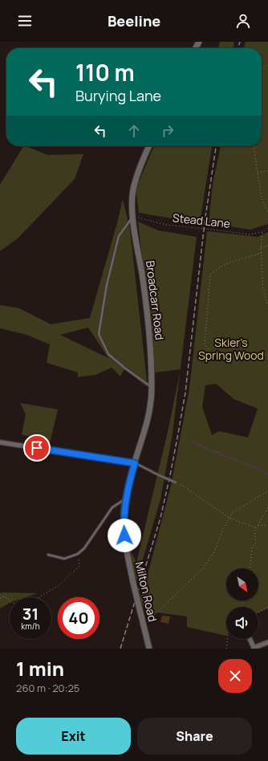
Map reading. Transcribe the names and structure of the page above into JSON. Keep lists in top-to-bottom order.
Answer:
{
  "streets": {
    "street": ["Broadcarr Road", "Milton Road"],
    "path": ["Stead Lane"]
  },
  "crossings": [
    ["Stead Lane", "Broadcarr Road"],
    ["Broadcarr Road", "Milton Road"]
  ],
  "parks": ["Skier's Spring Wood"],
  "north": "bottom right",
  "page": {
    "header": "Beeline",
    "turn": ["110 m", "Burying Lane"],
    "speed": "31 km/h",
    "limit": "40",
    "heading": ["1 min", "260 m · 20:25"],
    "buttons": ["Exit", "Share"]
  }
}
